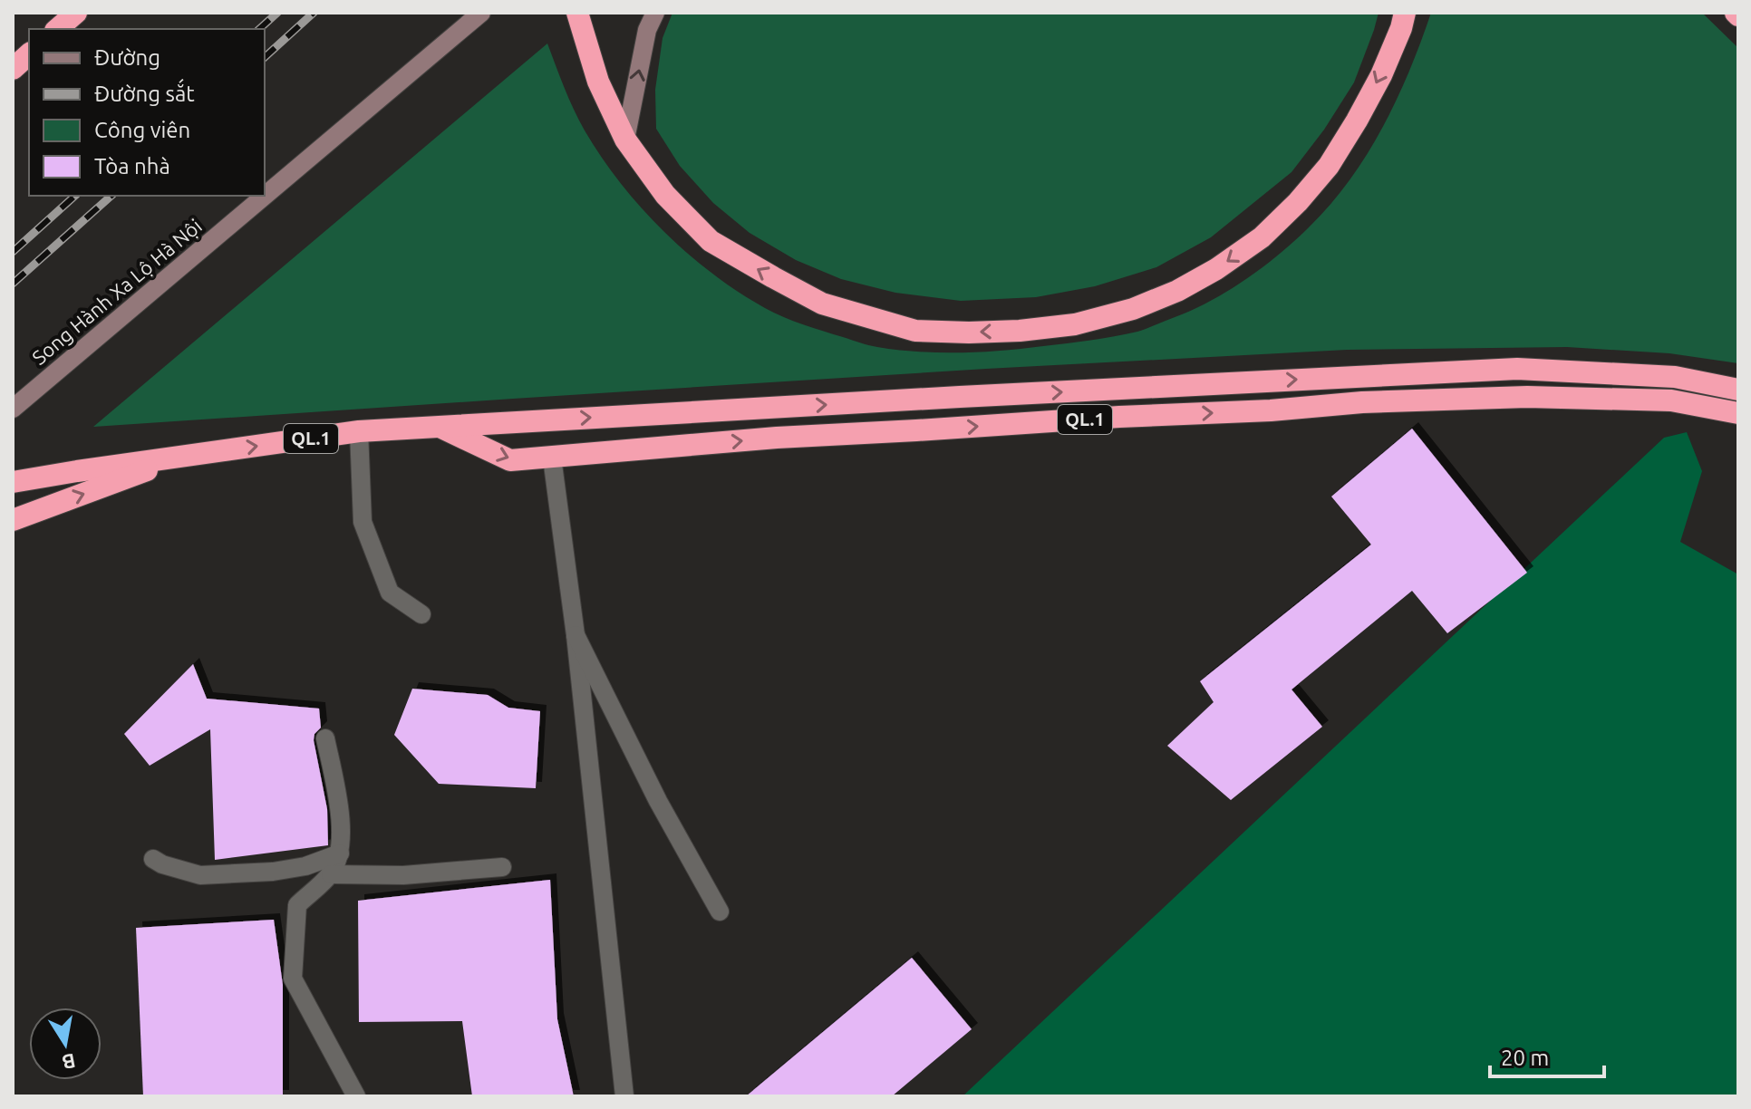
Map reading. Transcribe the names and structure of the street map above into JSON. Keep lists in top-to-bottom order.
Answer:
{
  "streets": {
    "highway": ["QL.1"],
    "main road": ["Song Hành Xa Lộ Hà Nội"]
  },
  "legend": [
    "Đường",
    "Đường sắt",
    "Công viên",
    "Tòa nhà"
  ],
  "scale_bar": "20 m",
  "north": "bottom"
}
